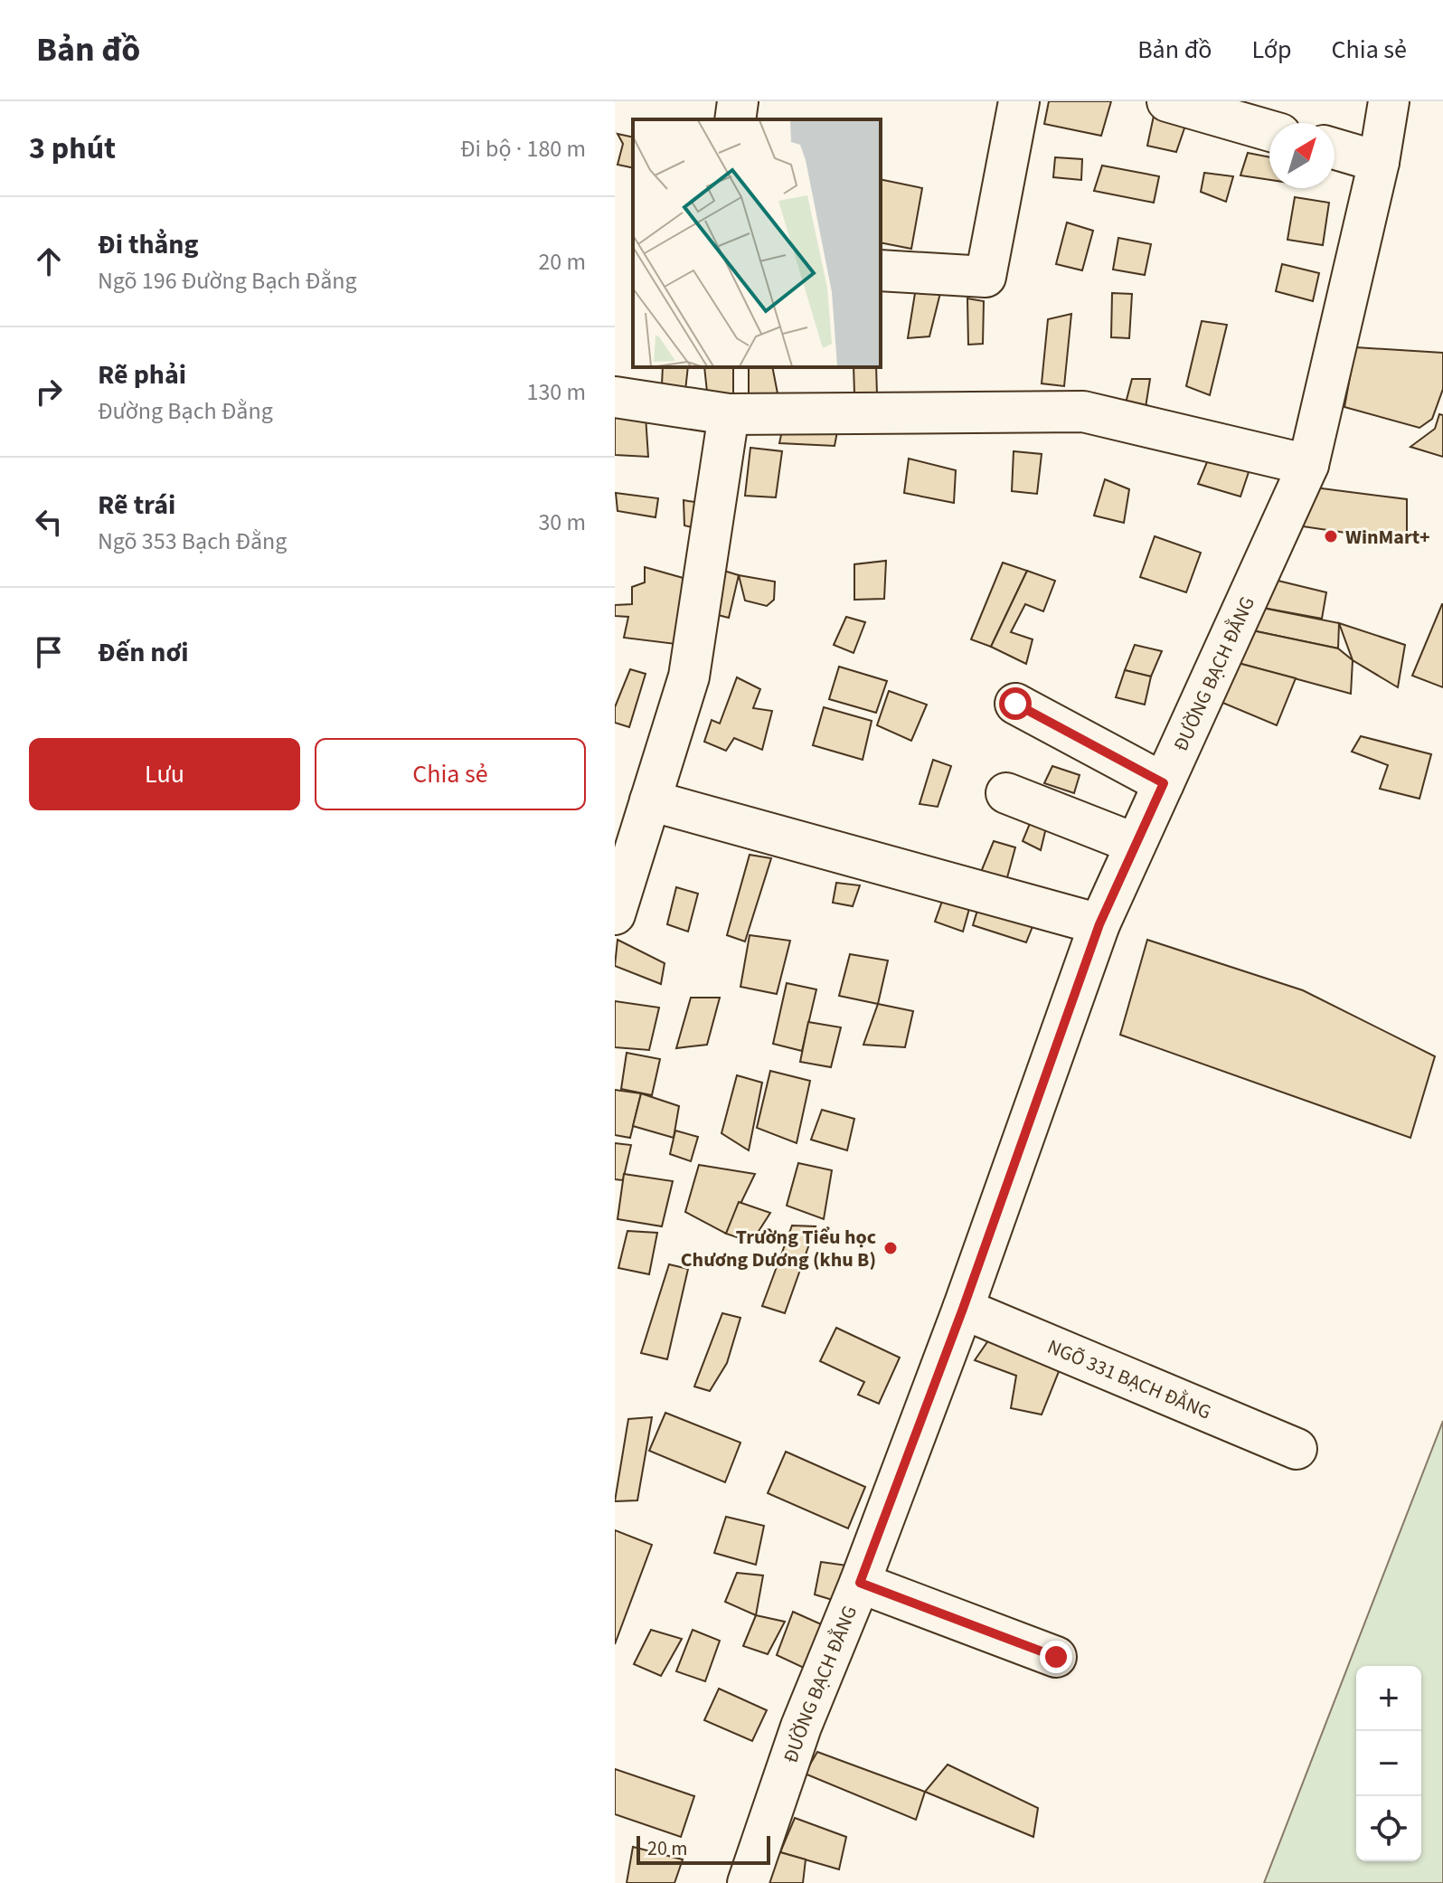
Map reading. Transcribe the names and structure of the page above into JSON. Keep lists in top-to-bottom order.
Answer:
{
  "streets": {
    "street": ["ĐƯỜNG BẠCH ĐẰNG", "NGÕ 331 BẠCH ĐẰNG"]
  },
  "crossings": [
    ["ĐƯỜNG BẠCH ĐẰNG", "NGÕ 331 BẠCH ĐẰNG"]
  ],
  "places": ["WinMart+", "Trường Tiểu học Chương Dương (khu B)"],
  "scale_bar": "20 m",
  "north": "top right",
  "page": {
    "header": "Bản đồ",
    "nav": ["Bản đồ", "Lớp", "Chia sẻ"],
    "heading": ["3 phút", "Đi bộ · 180 m"],
    "list": [
      ["Đi thẳng", "Ngõ 196 Đường Bạch Đằng", "20 m"],
      ["Rẽ phải", "Đường Bạch Đằng", "130 m"],
      ["Rẽ trái", "Ngõ 353 Bạch Đằng", "30 m"],
      "Đến nơi"
    ],
    "buttons": ["Lưu", "Chia sẻ"],
    "map_buttons": ["+", "−"],
    "scale": "20 m"
  }
}
